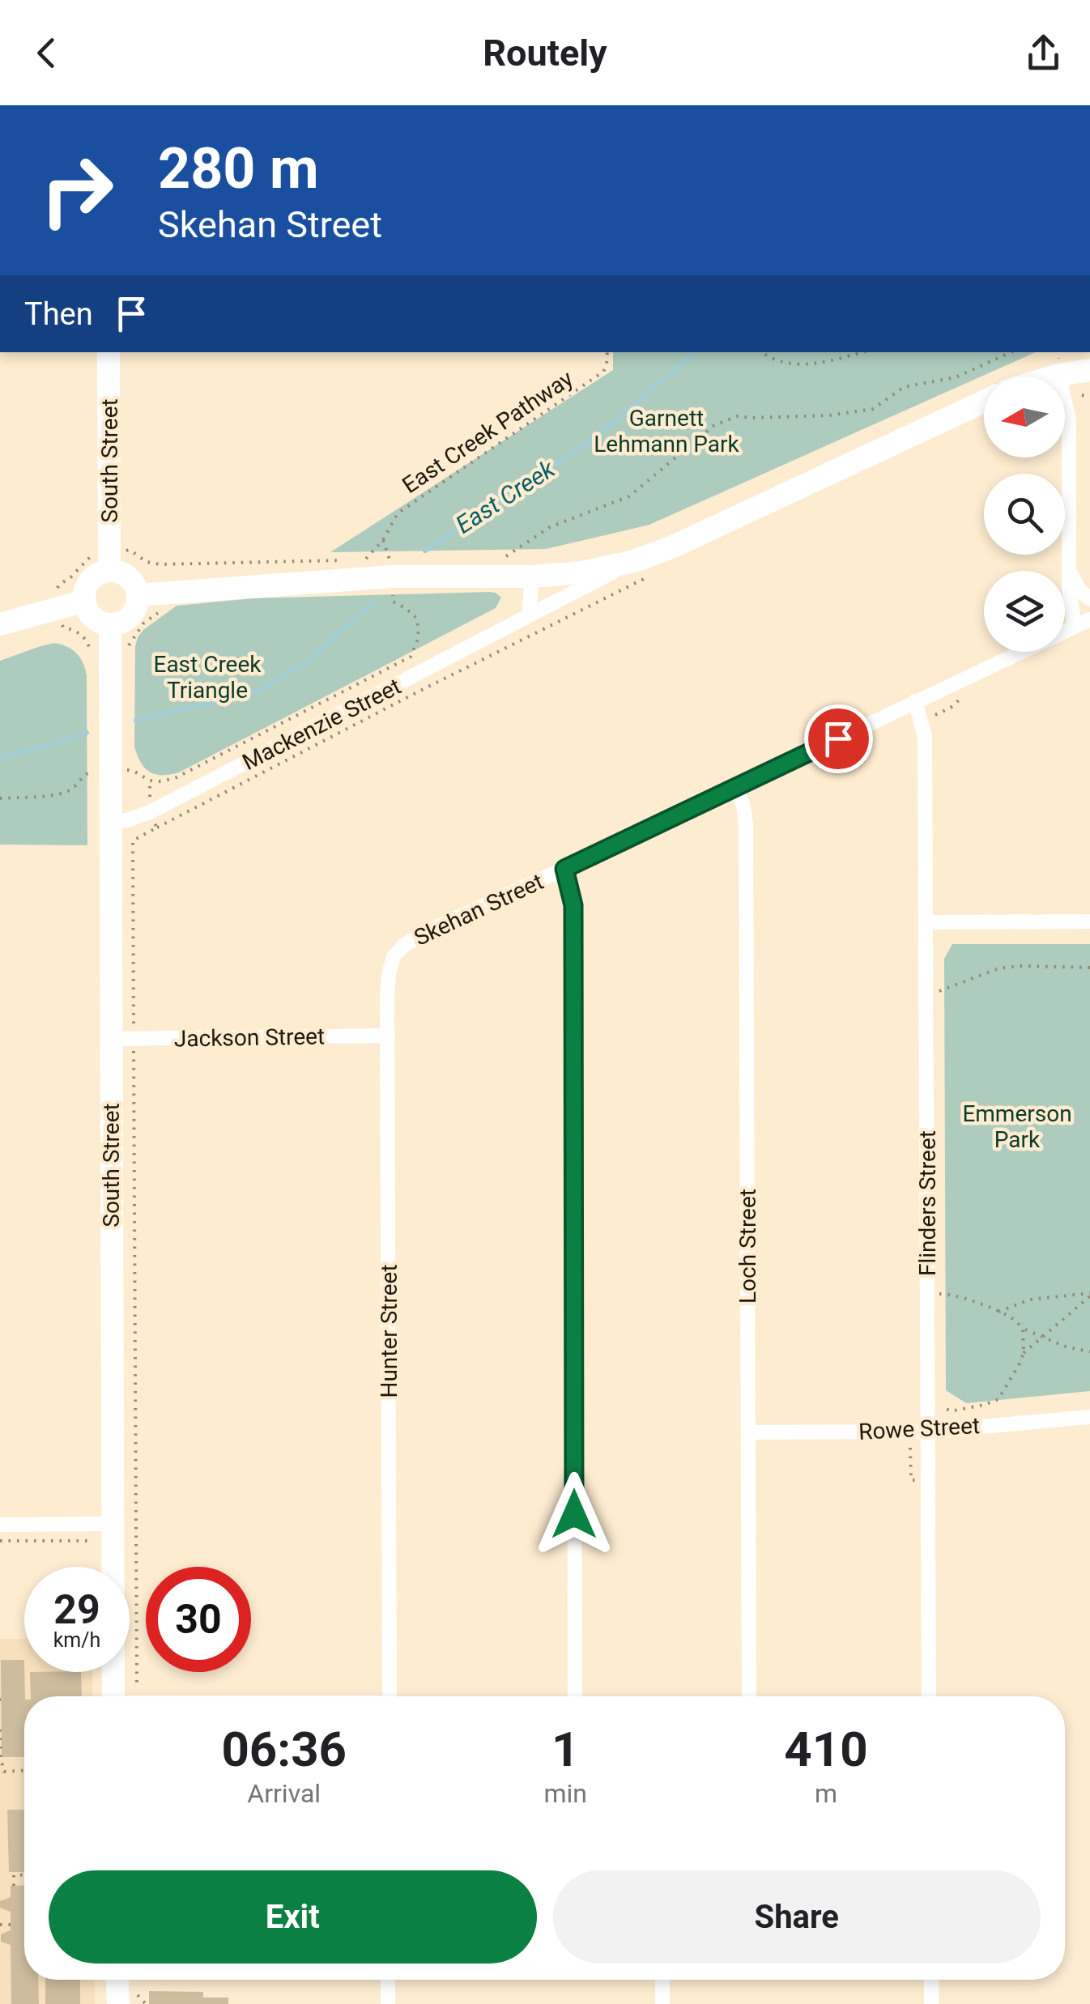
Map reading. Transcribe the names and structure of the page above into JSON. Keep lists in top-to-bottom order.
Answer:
{
  "streets": {
    "street": [
      "South Street",
      "Mackenzie Street",
      "Skehan Street",
      "Jackson Street",
      "Flinders Street",
      "Loch Street",
      "Hunter Street",
      "Rowe Street"
    ],
    "path": ["East Creek Pathway"]
  },
  "crossings": [
    ["South Street", "Mackenzie Street"],
    ["South Street", "Jackson Street"],
    ["Skehan Street", "Flinders Street"],
    ["Skehan Street", "Loch Street"],
    ["Skehan Street", "Hunter Street"],
    ["Jackson Street", "Hunter Street"],
    ["Flinders Street", "Rowe Street"],
    ["Loch Street", "Rowe Street"]
  ],
  "water": ["East Creek"],
  "parks": ["Garnett Lehmann Park", "East Creek Triangle", "Emmerson Park"],
  "north": "left",
  "page": {
    "header": "Routely",
    "turn": ["280 m", "Skehan Street"],
    "then": "Then",
    "speed": "29 km/h",
    "limit": "30",
    "eta": [
      "06:36",
      "Arrival",
      "1",
      "min",
      "410",
      "m"
    ],
    "buttons": ["Exit", "Share"]
  }
}
